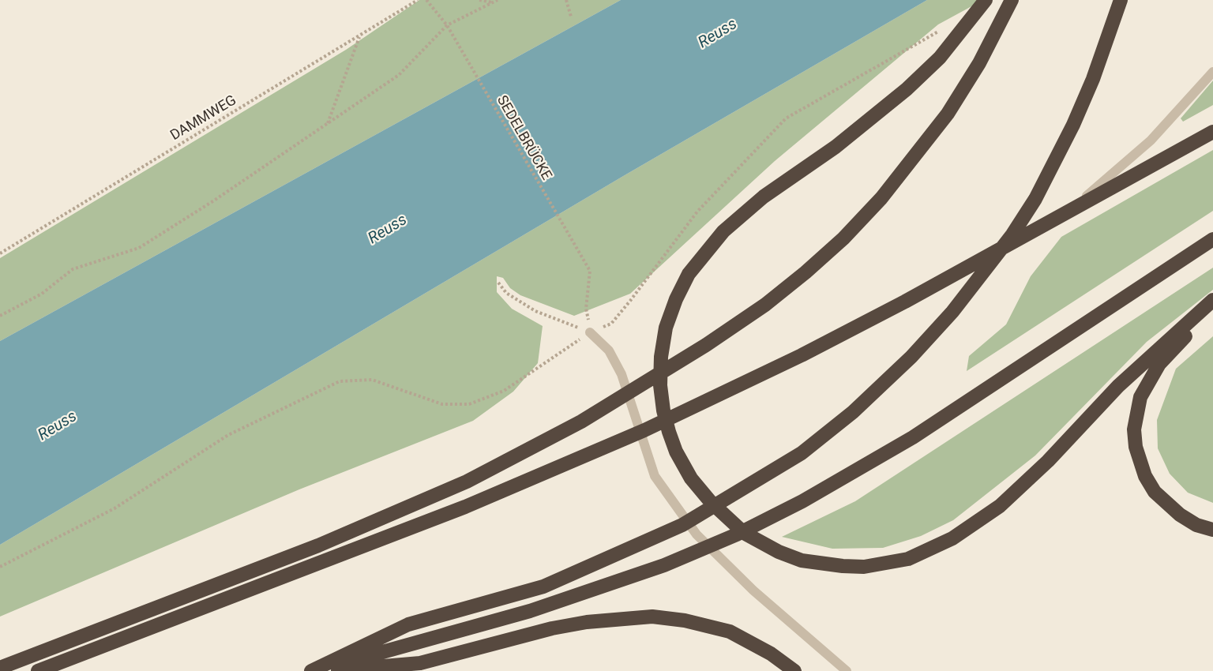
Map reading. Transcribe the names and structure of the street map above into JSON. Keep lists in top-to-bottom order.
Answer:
{
  "streets": {
    "path": ["DAMMWEG", "SEDELBRÜCKE"]
  },
  "water": ["Reuss"]
}
